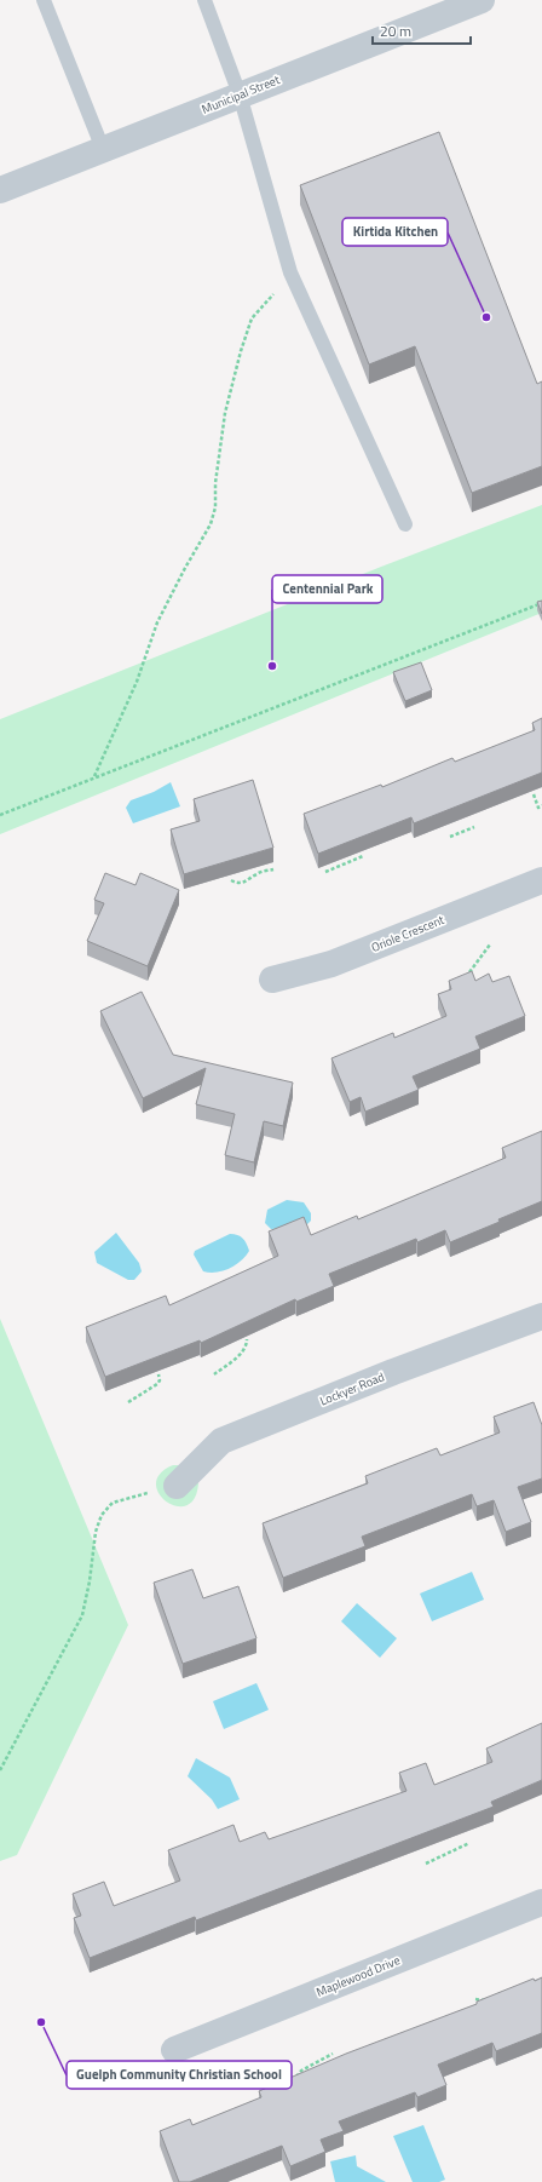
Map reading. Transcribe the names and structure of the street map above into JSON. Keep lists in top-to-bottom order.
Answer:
{
  "streets": {
    "street": [
      "Municipal Street",
      "Oriole Crescent",
      "Lockyer Road",
      "Maplewood Drive"
    ]
  },
  "places": ["Kirtida Kitchen", "Centennial Park", "Guelph Community Christian School"],
  "scale_bar": "20 m"
}
